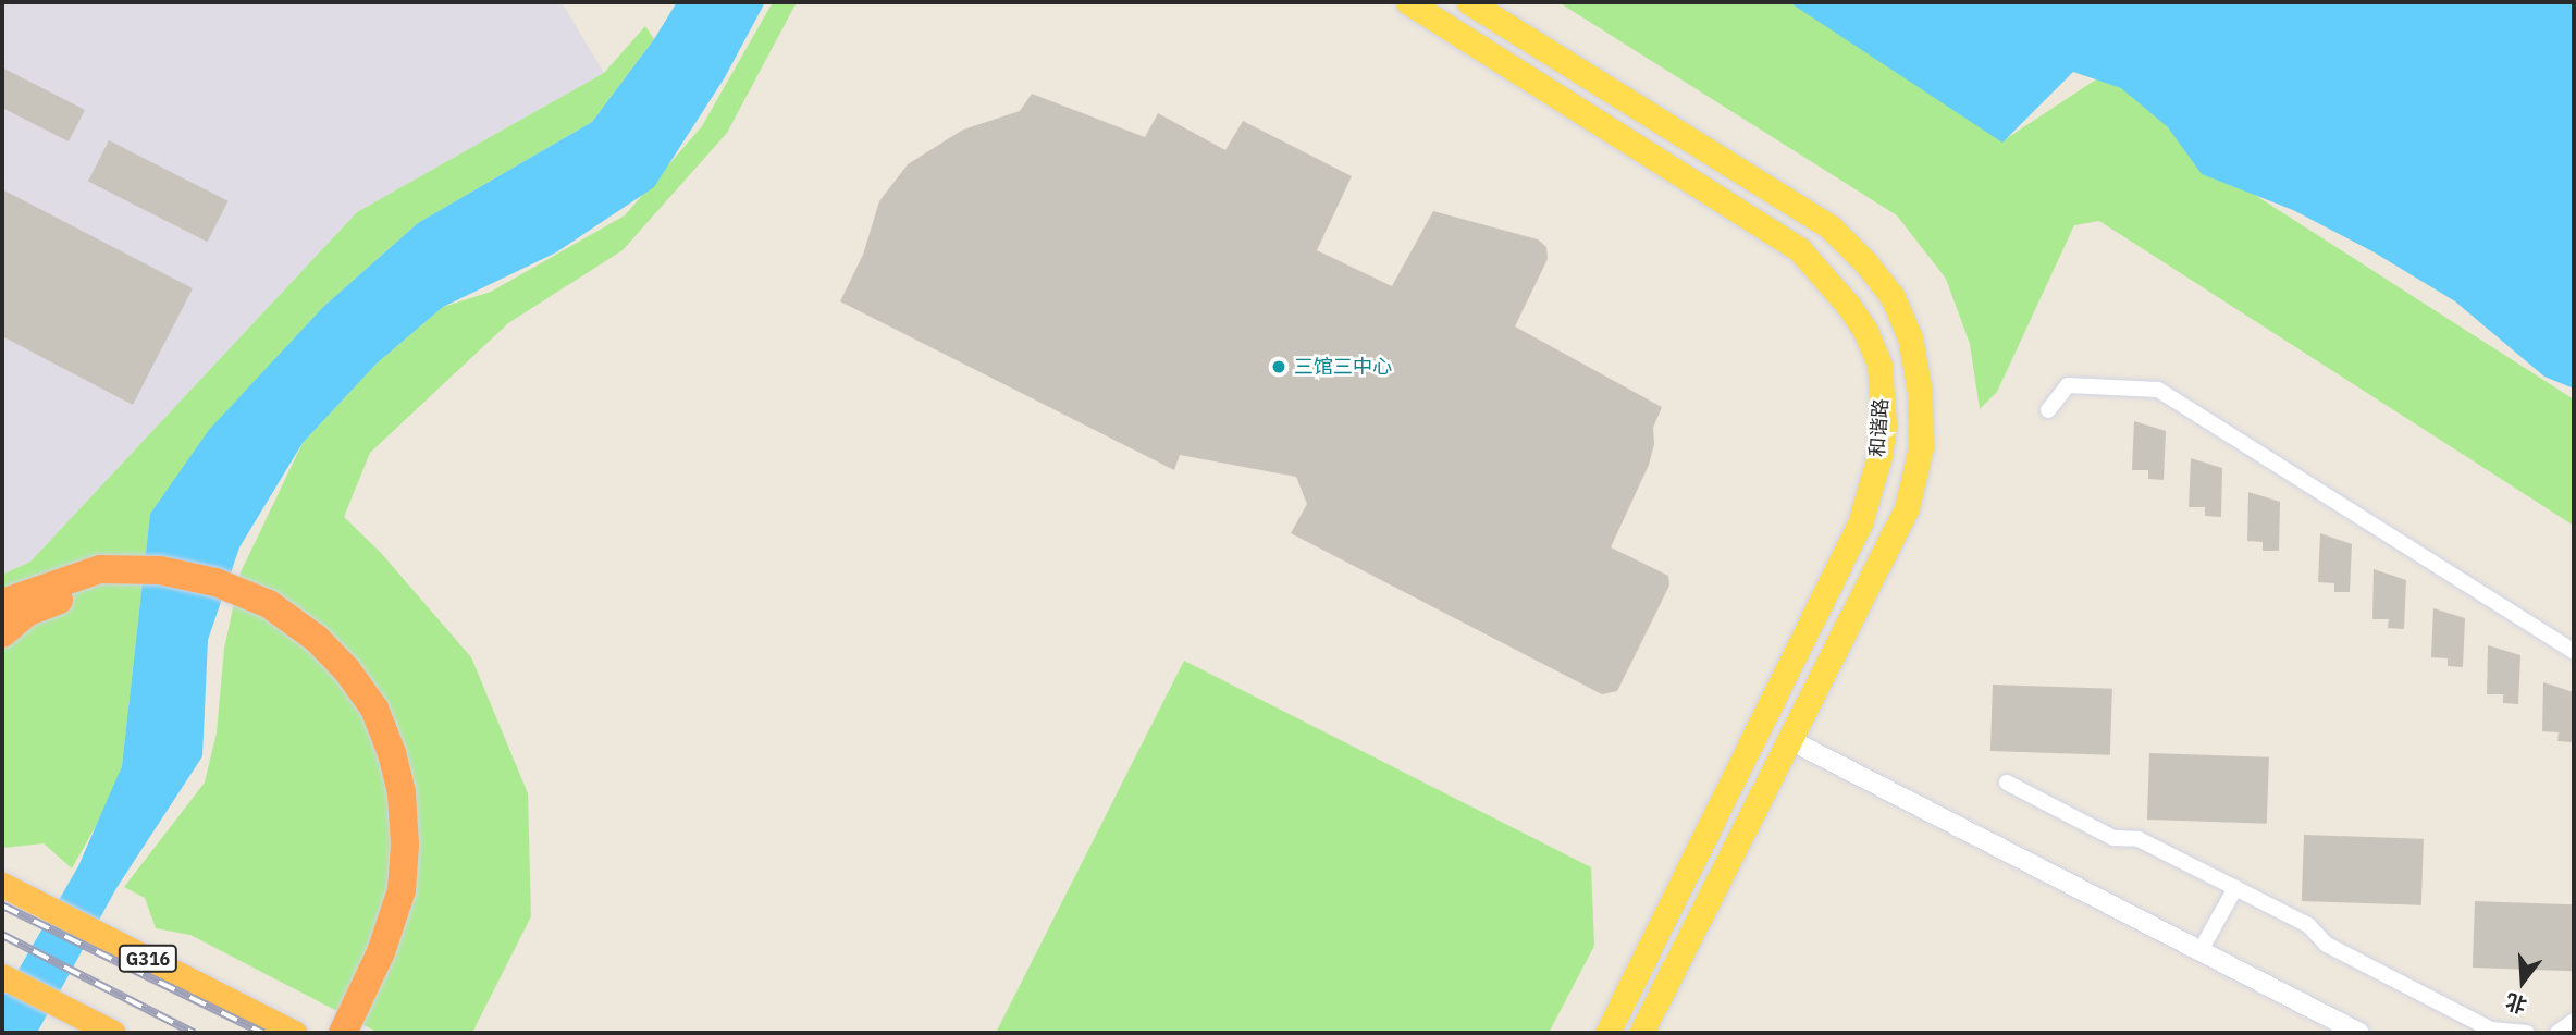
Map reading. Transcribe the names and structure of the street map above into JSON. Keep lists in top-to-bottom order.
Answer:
{
  "streets": {
    "highway": ["G316"],
    "main road": ["和谐路"]
  },
  "places": ["三馆三中心"],
  "north": "bottom"
}
